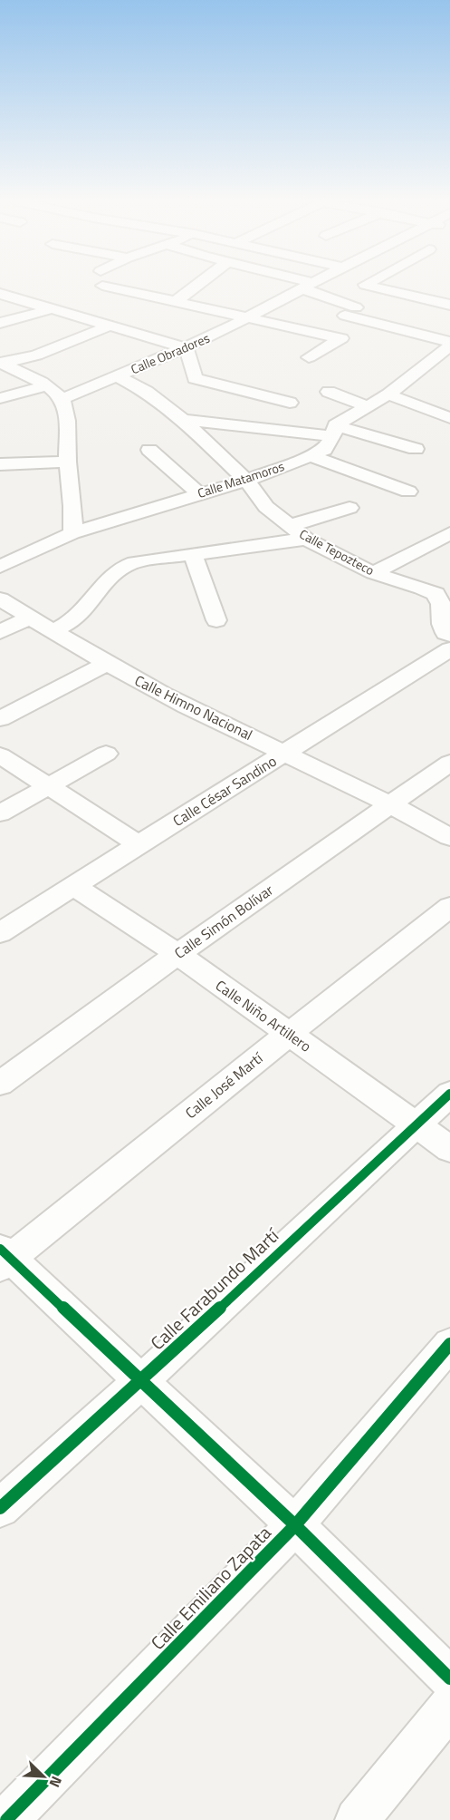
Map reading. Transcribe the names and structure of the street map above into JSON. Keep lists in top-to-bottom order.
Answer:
{
  "streets": {
    "street": [
      "Calle Obradores",
      "Calle Matamoros",
      "Calle Tepozteco",
      "Calle Himno Nacional",
      "Calle César Sandino",
      "Calle Simón Bolívar",
      "Calle Niño Artillero",
      "Calle José Martí",
      "Calle Farabundo Martí",
      "Calle Emiliano Zapata"
    ]
  },
  "crossings": [
    ["Calle Obradores", "Calle Tepozteco"],
    ["Calle Matamoros", "Calle Tepozteco"],
    ["Calle Himno Nacional", "Calle César Sandino"],
    ["Calle Himno Nacional", "Calle Simón Bolívar"],
    ["Calle César Sandino", "Calle Niño Artillero"],
    ["Calle Simón Bolívar", "Calle Niño Artillero"],
    ["Calle Niño Artillero", "Calle José Martí"],
    ["Calle Niño Artillero", "Calle Farabundo Martí"]
  ],
  "north": "bottom right"
}
